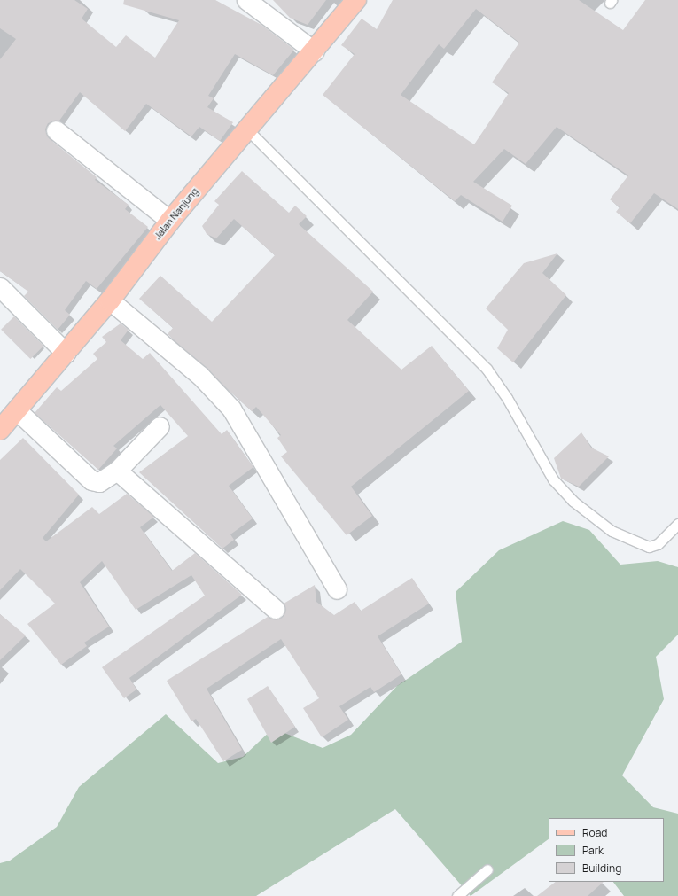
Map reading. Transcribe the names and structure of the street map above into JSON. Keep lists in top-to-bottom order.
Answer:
{
  "streets": {
    "main road": ["Jalan Nanjung"]
  },
  "legend": ["Road", "Park", "Building"]
}
